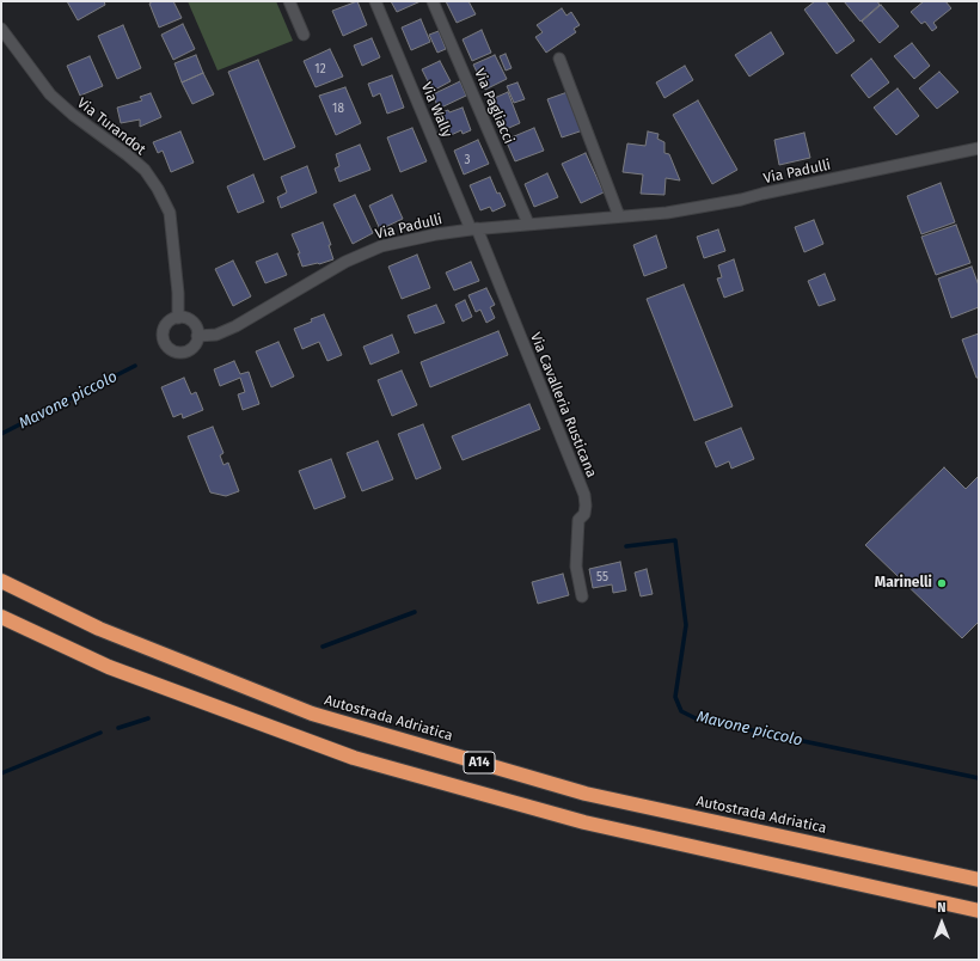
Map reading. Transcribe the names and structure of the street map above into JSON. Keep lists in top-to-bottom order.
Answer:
{
  "streets": {
    "highway": ["Autostrada Adriatica", "A14"],
    "street": [
      "Via Pagliacci",
      "Via Wally",
      "Via Turandot",
      "Via Padulli",
      "Via Cavalleria Rusticana"
    ]
  },
  "crossings": [
    ["Via Pagliacci", "Via Padulli"],
    ["Via Wally", "Via Padulli"],
    ["Via Wally", "Via Cavalleria Rusticana"],
    ["Via Turandot", "Via Padulli"],
    ["Via Padulli", "Via Cavalleria Rusticana"]
  ],
  "water": ["Mavone piccolo"],
  "places": ["Marinelli"],
  "house_numbers": [
    "12",
    "18",
    "3",
    "55"
  ],
  "north": "top"
}
